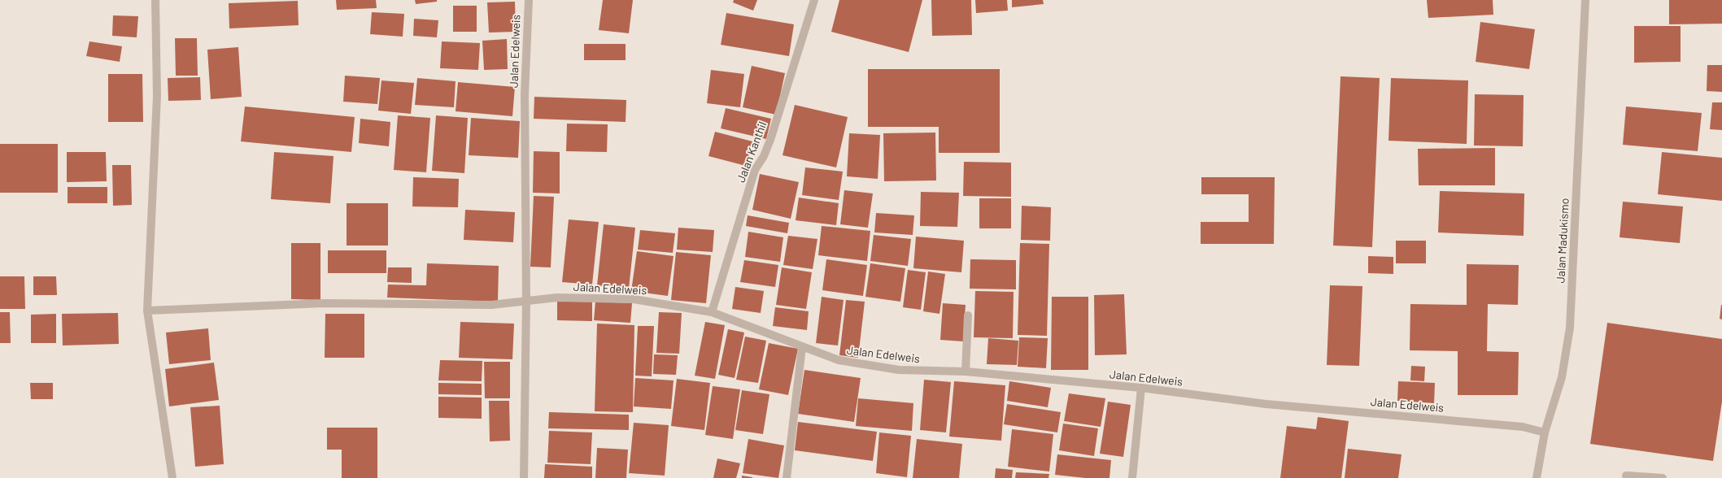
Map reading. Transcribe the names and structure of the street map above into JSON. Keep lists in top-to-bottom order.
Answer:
{
  "streets": {
    "street": ["Jalan Edelweis", "Jalan Kanthil", "Jalan Madukismo"]
  },
  "crossings": [
    ["Jalan Edelweis", "Jalan Kanthil"],
    ["Jalan Edelweis", "Jalan Madukismo"]
  ]
}
